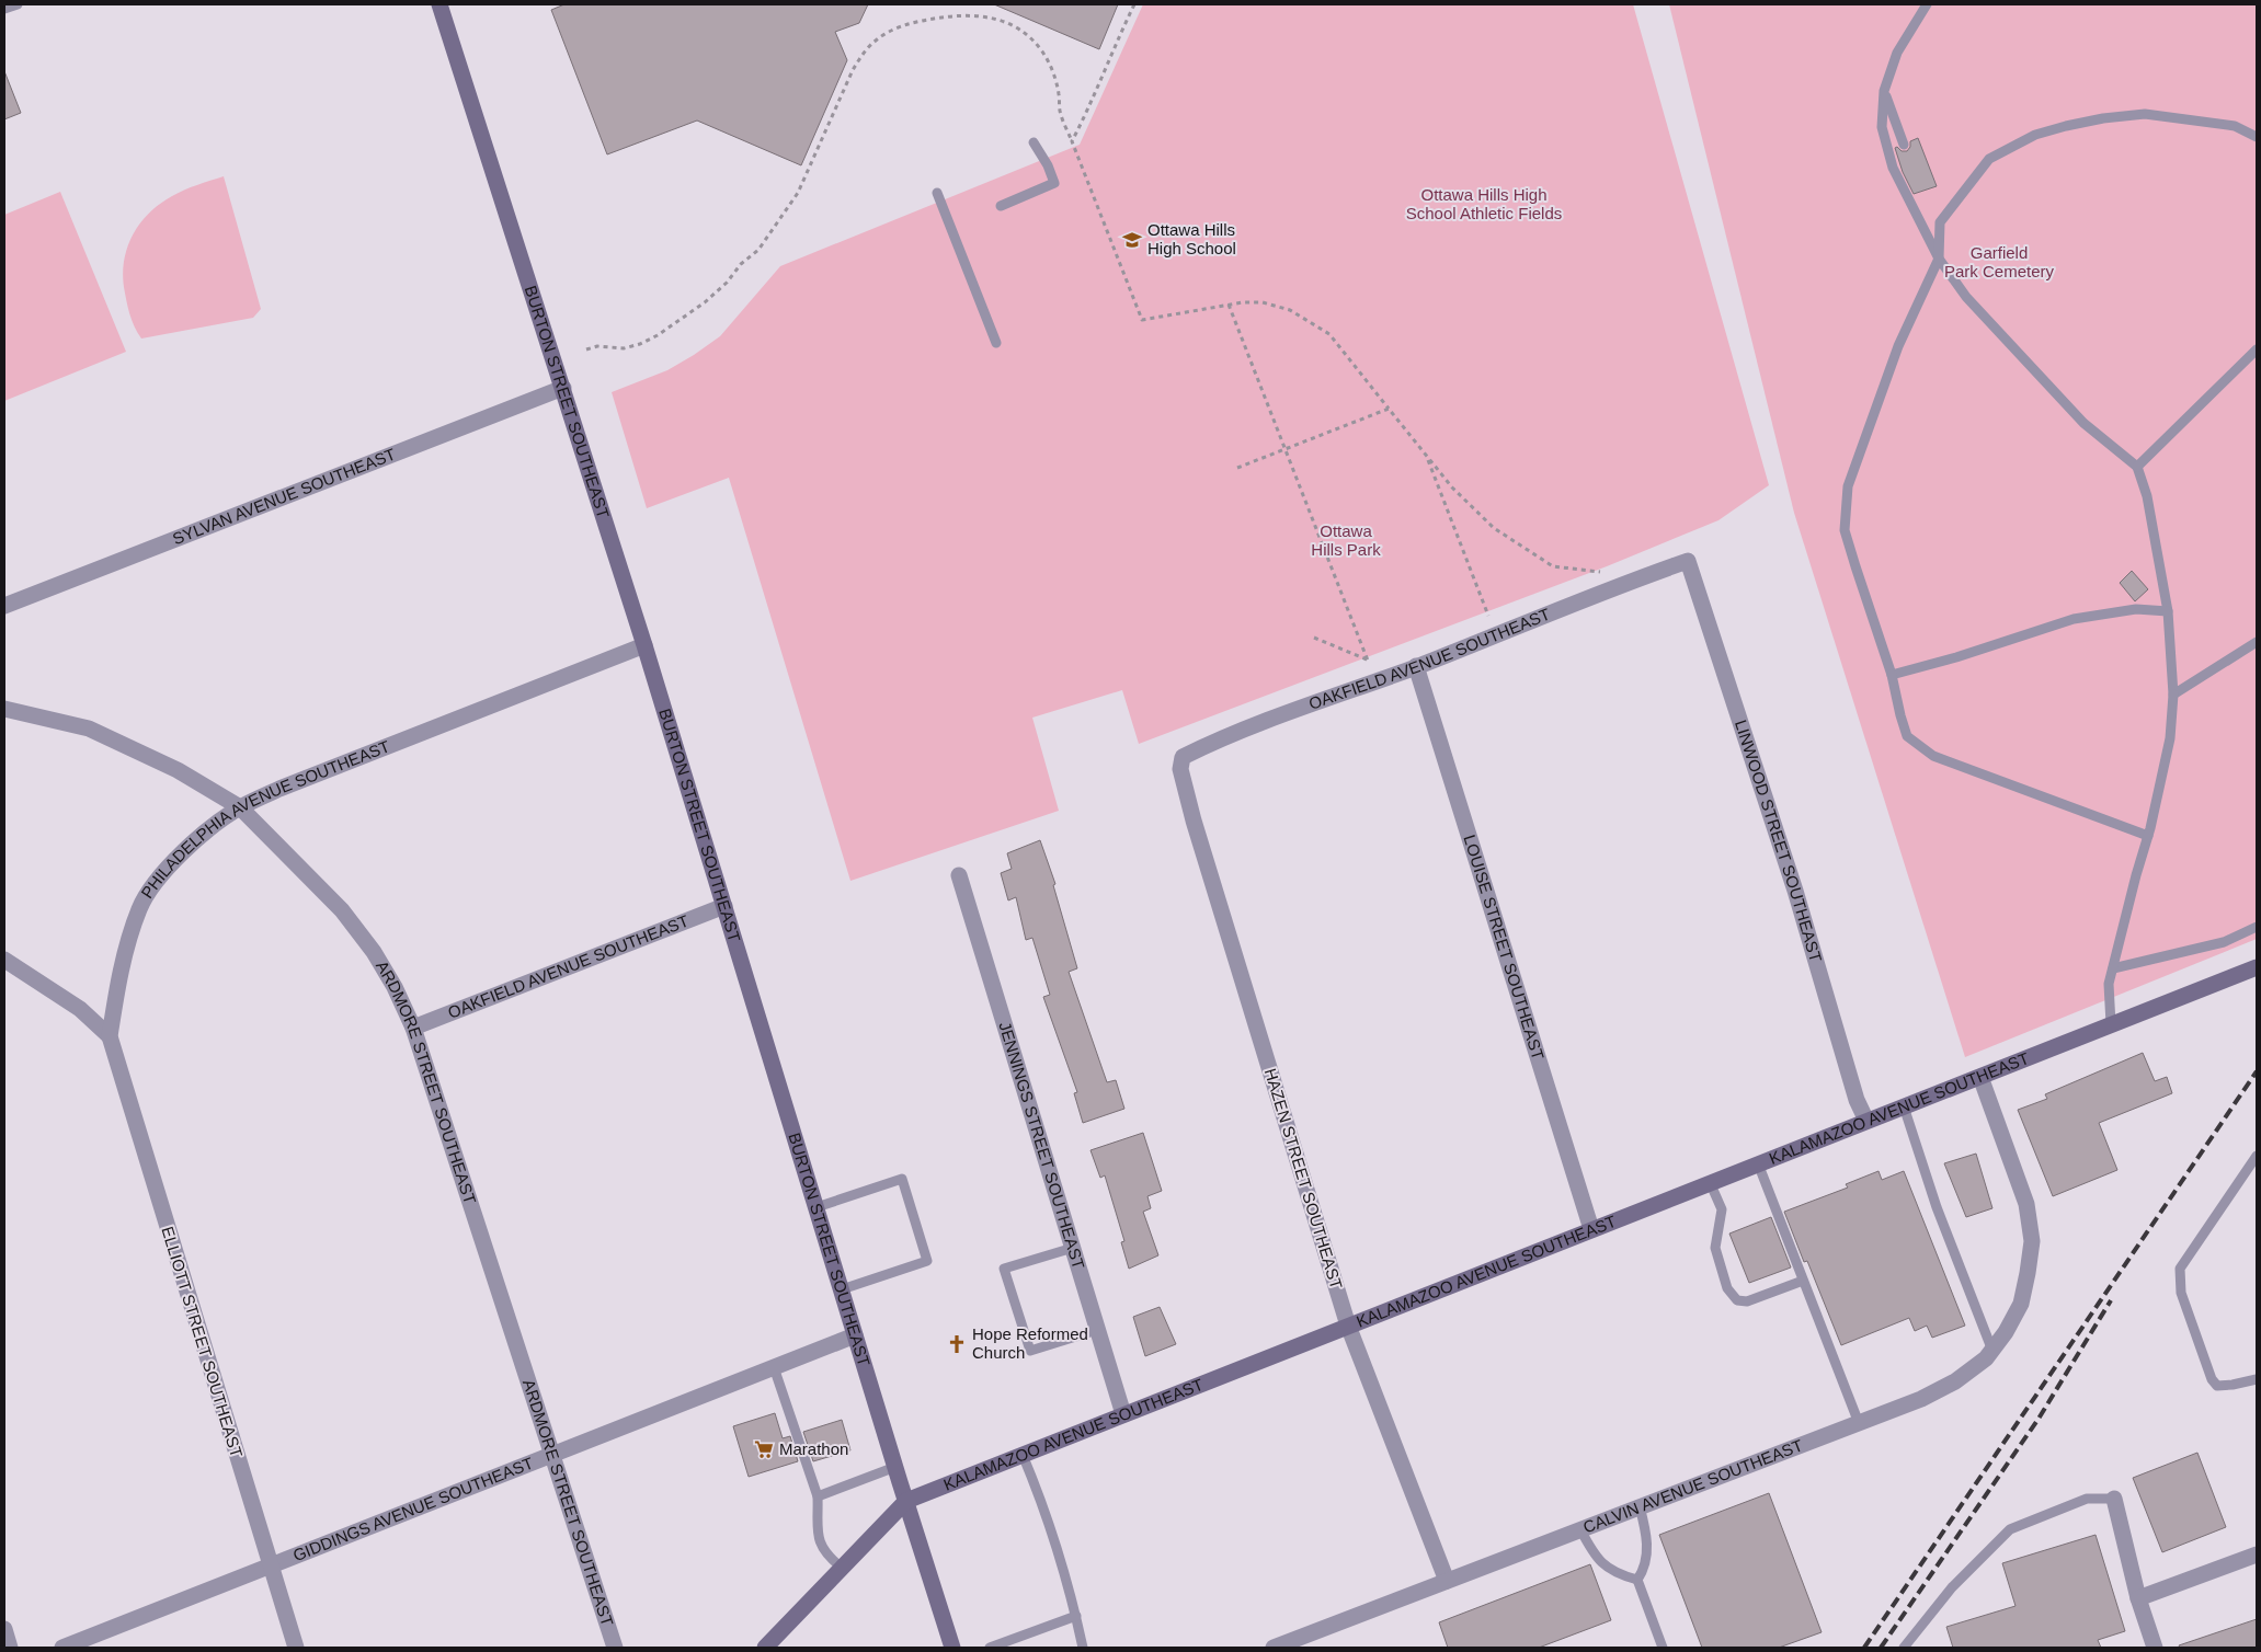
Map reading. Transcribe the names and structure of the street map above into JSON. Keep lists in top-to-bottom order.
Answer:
{
  "streets": {
    "main road": ["BURTON STREET SOUTHEAST", "KALAMAZOO AVENUE SOUTHEAST"],
    "street": [
      "SYLVAN AVENUE SOUTHEAST",
      "OAKFIELD AVENUE SOUTHEAST",
      "PHILADELPHIA AVENUE SOUTHEAST",
      "LINWOOD STREET SOUTHEAST",
      "LOUISE STREET SOUTHEAST",
      "ARDMORE STREET SOUTHEAST",
      "JENNINGS STREET SOUTHEAST",
      "HAZEN STREET SOUTHEAST",
      "ELLIOTT STREET SOUTHEAST",
      "CALVIN AVENUE SOUTHEAST",
      "GIDDINGS AVENUE SOUTHEAST"
    ]
  },
  "crossings": [
    ["BURTON STREET SOUTHEAST", "SYLVAN AVENUE SOUTHEAST"],
    ["BURTON STREET SOUTHEAST", "OAKFIELD AVENUE SOUTHEAST"],
    ["BURTON STREET SOUTHEAST", "PHILADELPHIA AVENUE SOUTHEAST"],
    ["BURTON STREET SOUTHEAST", "KALAMAZOO AVENUE SOUTHEAST"],
    ["BURTON STREET SOUTHEAST", "GIDDINGS AVENUE SOUTHEAST"],
    ["OAKFIELD AVENUE SOUTHEAST", "LINWOOD STREET SOUTHEAST"],
    ["OAKFIELD AVENUE SOUTHEAST", "LOUISE STREET SOUTHEAST"],
    ["OAKFIELD AVENUE SOUTHEAST", "ARDMORE STREET SOUTHEAST"],
    ["OAKFIELD AVENUE SOUTHEAST", "HAZEN STREET SOUTHEAST"],
    ["PHILADELPHIA AVENUE SOUTHEAST", "ARDMORE STREET SOUTHEAST"],
    ["PHILADELPHIA AVENUE SOUTHEAST", "ELLIOTT STREET SOUTHEAST"],
    ["LINWOOD STREET SOUTHEAST", "KALAMAZOO AVENUE SOUTHEAST"],
    ["LOUISE STREET SOUTHEAST", "KALAMAZOO AVENUE SOUTHEAST"],
    ["ARDMORE STREET SOUTHEAST", "GIDDINGS AVENUE SOUTHEAST"],
    ["KALAMAZOO AVENUE SOUTHEAST", "JENNINGS STREET SOUTHEAST"],
    ["KALAMAZOO AVENUE SOUTHEAST", "HAZEN STREET SOUTHEAST"],
    ["KALAMAZOO AVENUE SOUTHEAST", "CALVIN AVENUE SOUTHEAST"],
    ["HAZEN STREET SOUTHEAST", "CALVIN AVENUE SOUTHEAST"],
    ["ELLIOTT STREET SOUTHEAST", "GIDDINGS AVENUE SOUTHEAST"]
  ],
  "parks": ["Ottawa Hills High School Athletic Fields", "Garfield Park Cemetery", "Ottawa Hills Park"],
  "places": {
    "school or university": ["Ottawa Hills High School"],
    "church": ["Hope Reformed Church"],
    "supermarket": ["Marathon"]
  }
}
